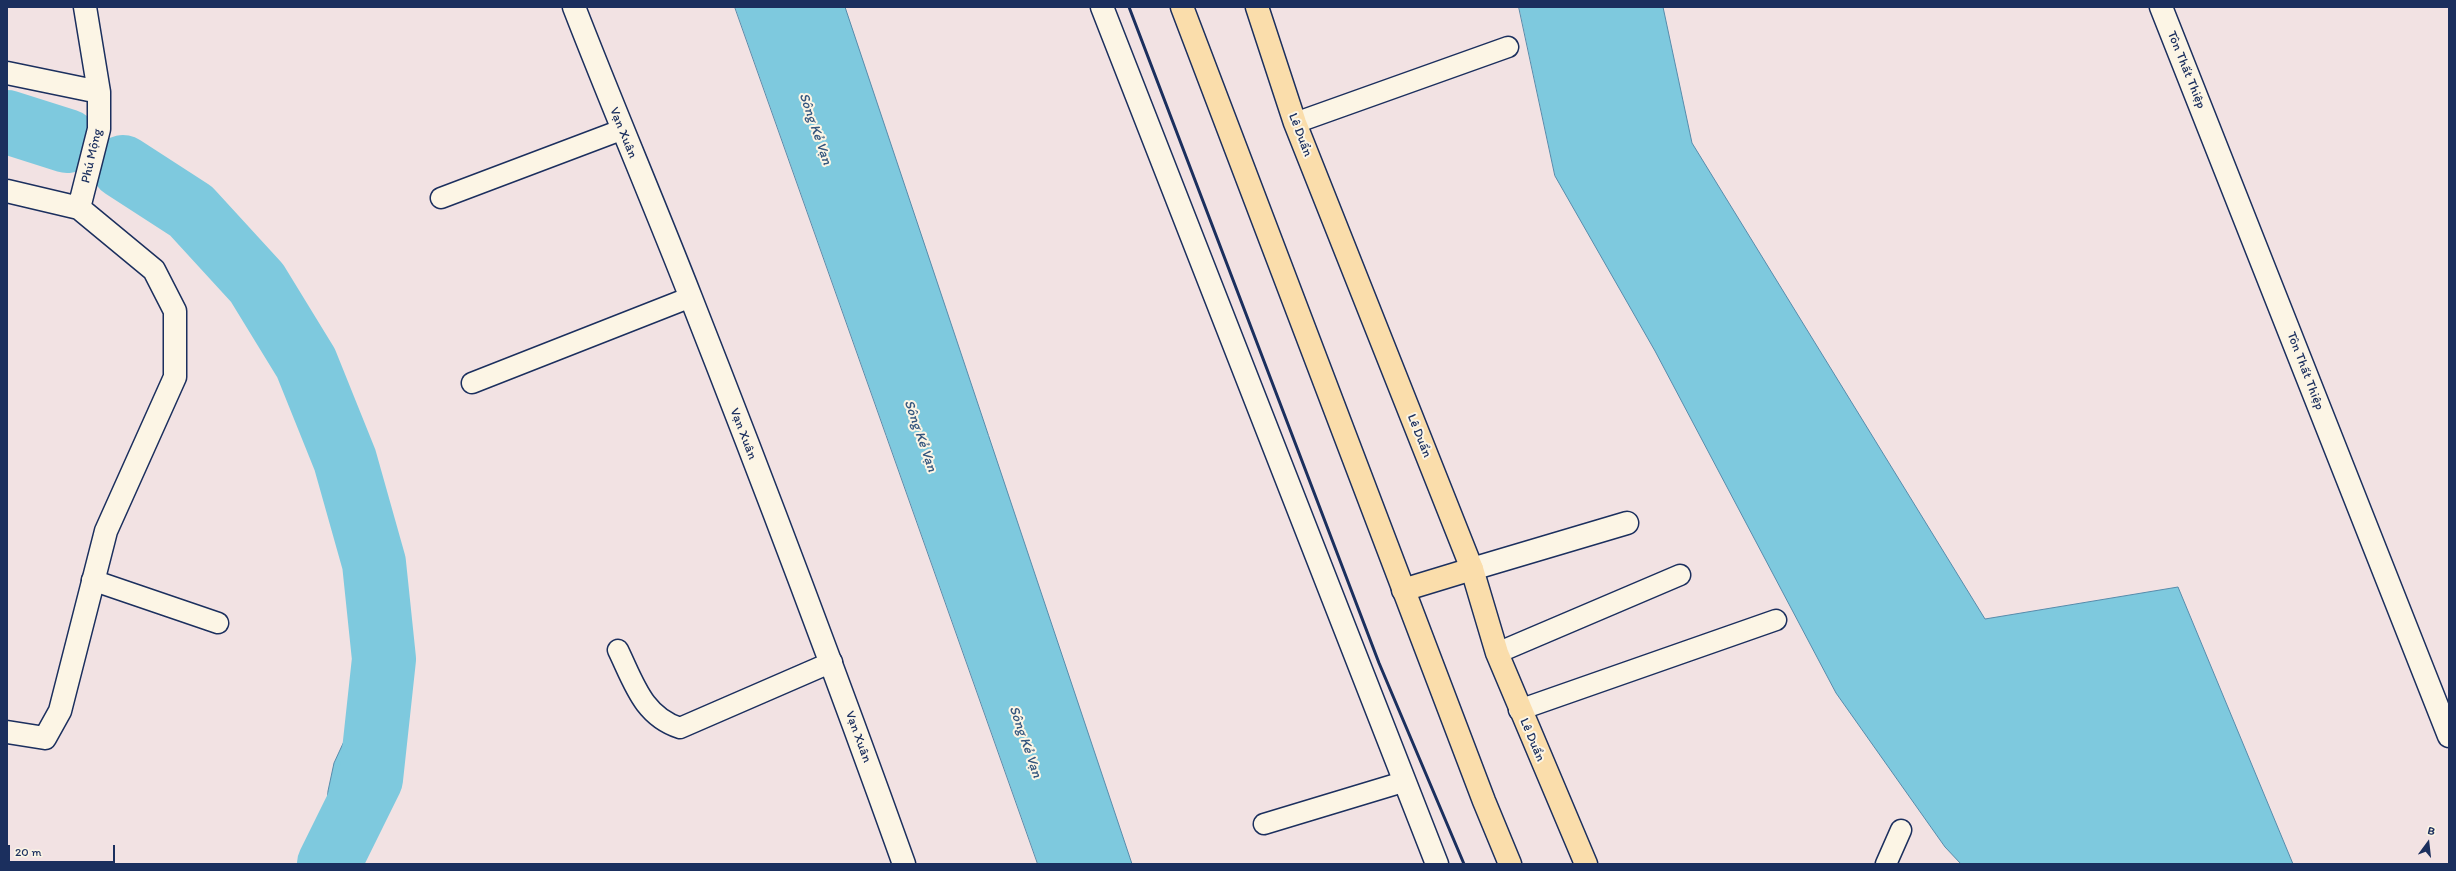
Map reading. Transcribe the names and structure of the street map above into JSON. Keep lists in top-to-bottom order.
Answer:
{
  "streets": {
    "main road": ["Lê Duẩn"],
    "street": ["Tôn Thất Thiệp", "Vạn Xuân", "Phú Mộng"]
  },
  "water": ["Sông Kẻ Vạn"],
  "scale_bar": "20 m",
  "north": "top"
}
